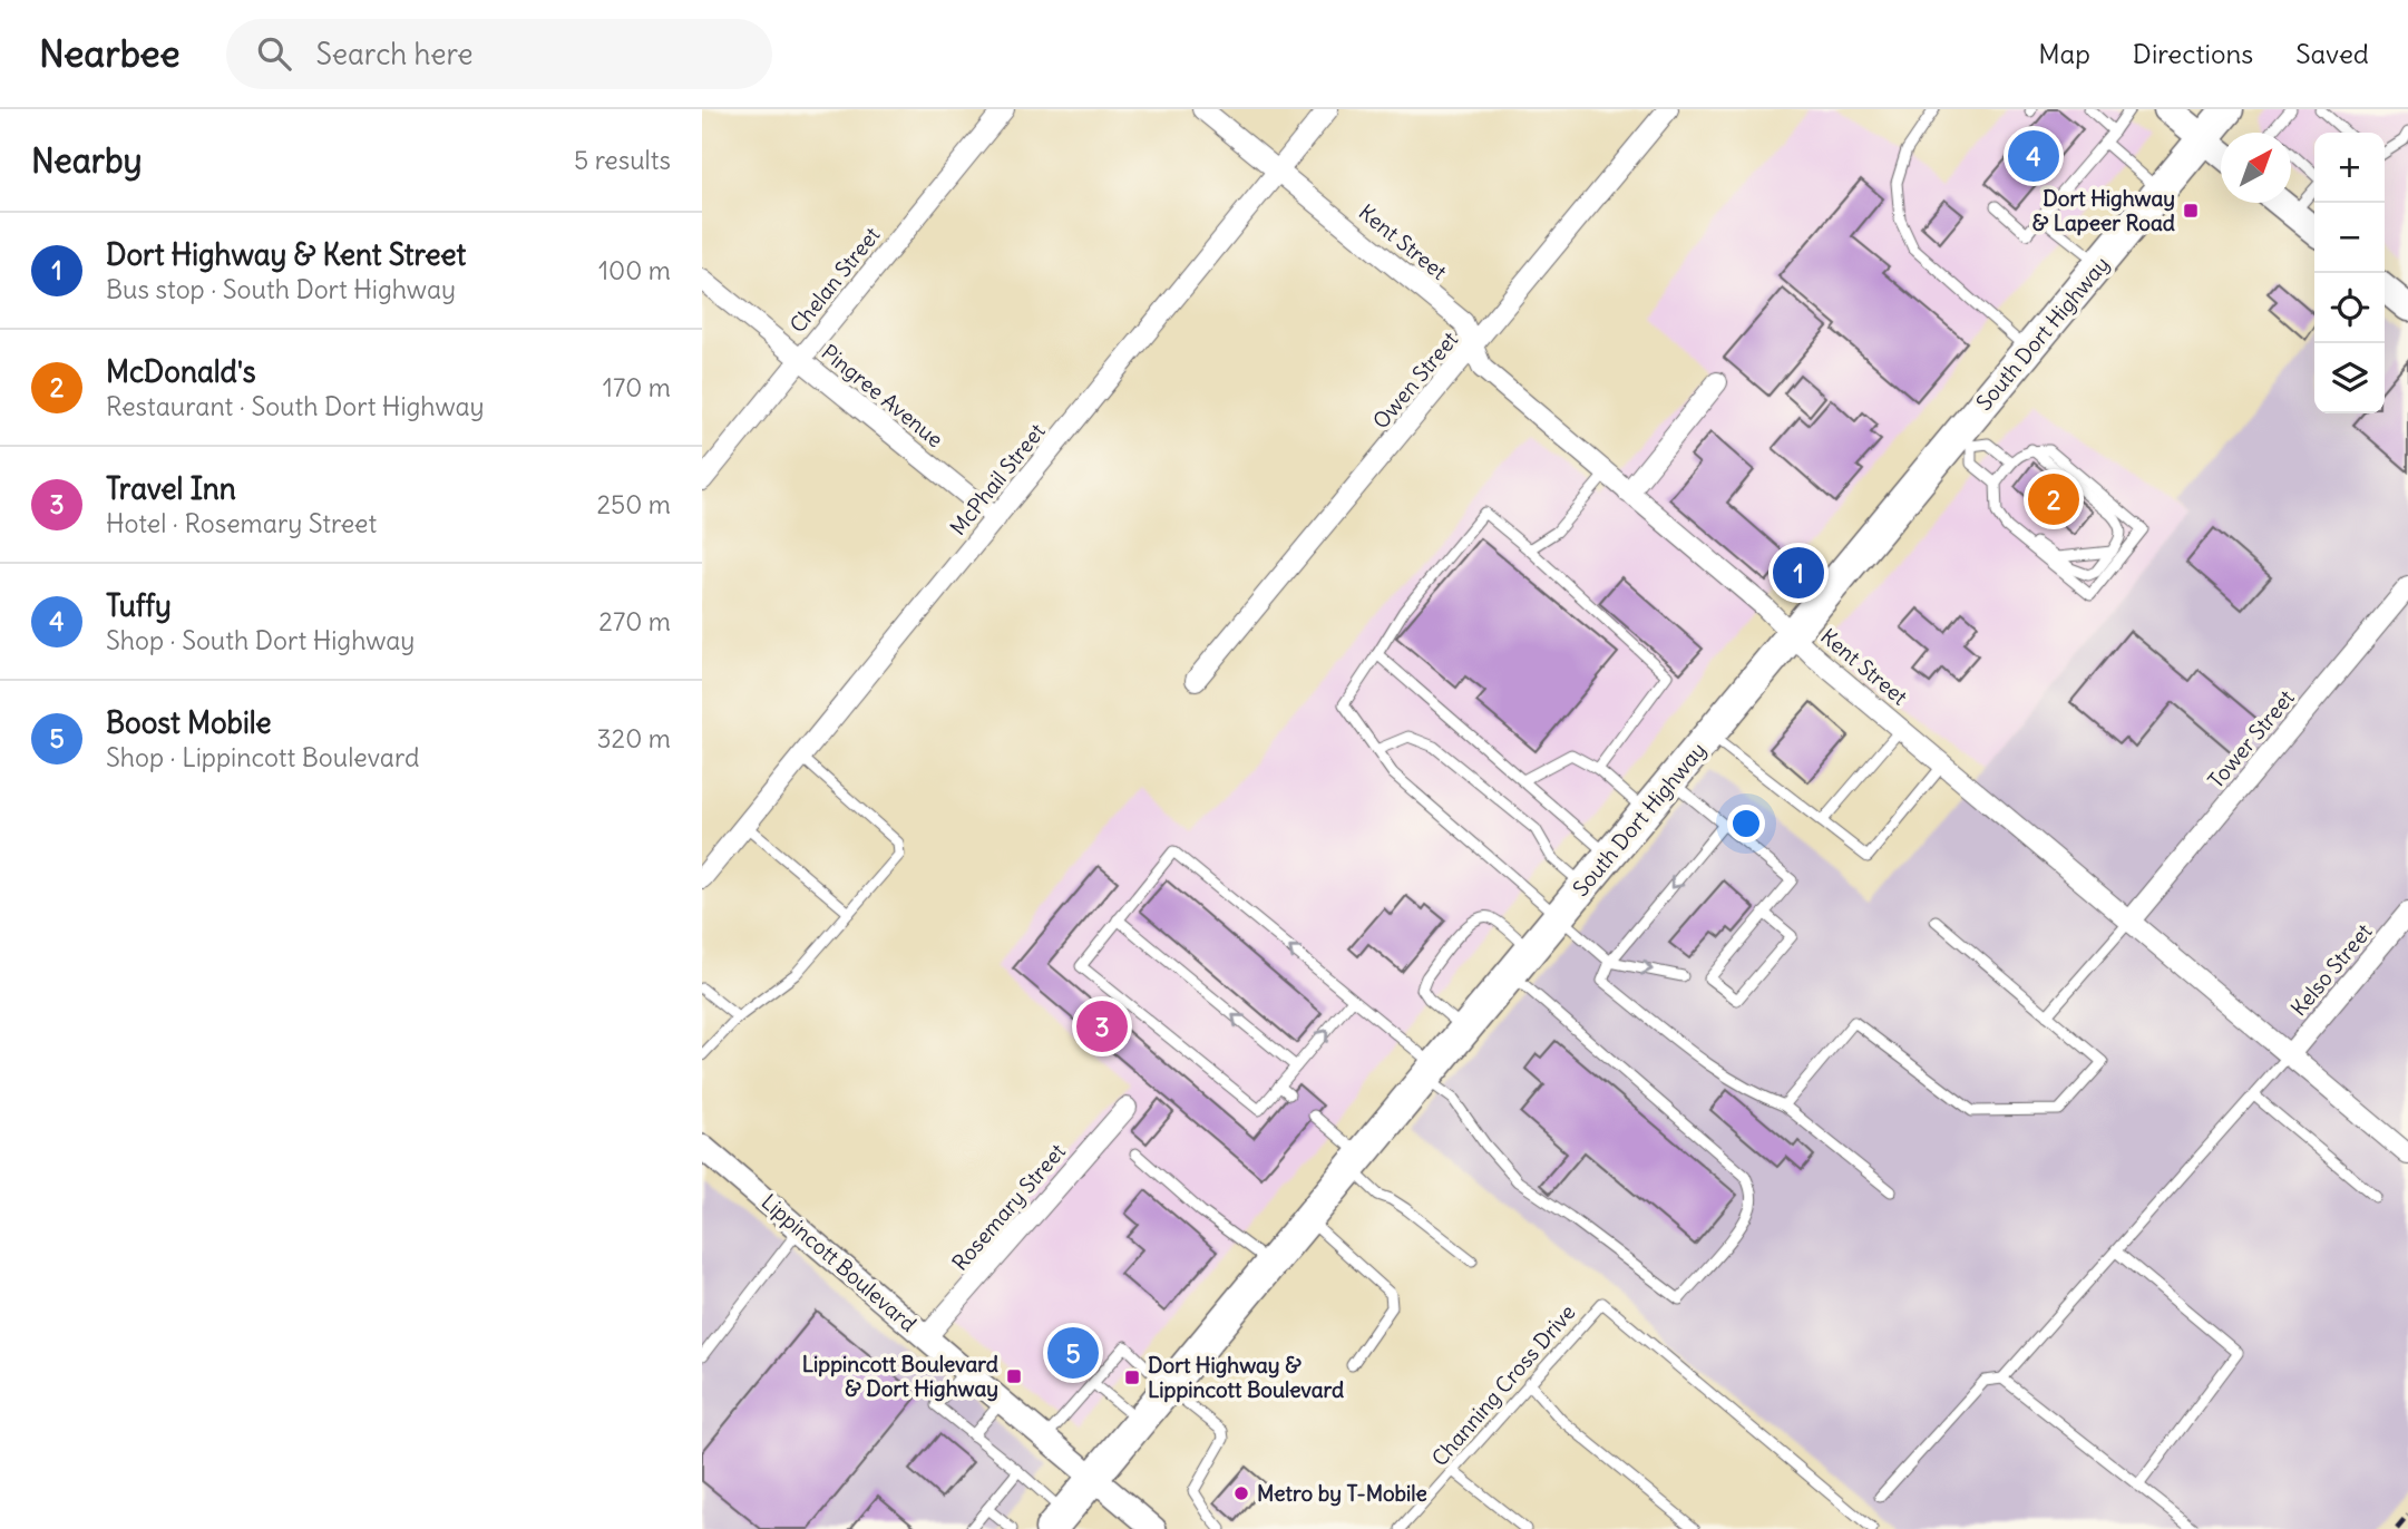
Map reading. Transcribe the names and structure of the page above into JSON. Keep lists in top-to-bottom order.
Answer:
{
  "streets": {
    "main road": ["South Dort Highway"],
    "street": [
      "Kent Street",
      "Chelan Street",
      "Owen Street",
      "Pingree Avenue",
      "McPhail Street",
      "Tower Street",
      "Kelso Street",
      "Rosemary Street",
      "Lippincott Boulevard"
    ],
    "lane": ["Channing Cross Drive"]
  },
  "crossings": [
    ["Kent Street", "South Dort Highway"],
    ["Kent Street", "Owen Street"],
    ["Kent Street", "McPhail Street"],
    ["Kent Street", "Tower Street"],
    ["Kent Street", "Kelso Street"],
    ["Chelan Street", "Pingree Avenue"],
    ["South Dort Highway", "Lippincott Boulevard"],
    ["Pingree Avenue", "McPhail Street"],
    ["Rosemary Street", "Lippincott Boulevard"]
  ],
  "places": {
    "transit": ["Dort Highway & Lapeer Road", "Lippincott Boulevard & Dort Highway", "Dort Highway & Lippincott Boulevard"],
    "other": ["Metro by T-Mobile"]
  },
  "north": "top right",
  "page": {
    "header": "Nearbee",
    "search": "Search here",
    "nav": ["Map", "Directions", "Saved"],
    "heading": ["Nearby", "5 results"],
    "pins": [
      "4",
      "2",
      "1",
      "3",
      "5"
    ],
    "map_buttons": ["+", "−"],
    "list": [
      {
        "mark": "1",
        "name": "Dort Highway & Kent Street",
        "note": "Bus stop · South Dort Highway",
        "value": "100 m"
      },
      {
        "mark": "2",
        "name": "McDonald's",
        "note": "Restaurant · South Dort Highway",
        "value": "170 m"
      },
      {
        "mark": "3",
        "name": "Travel Inn",
        "note": "Hotel · Rosemary Street",
        "value": "250 m"
      },
      {
        "mark": "4",
        "name": "Tuffy",
        "note": "Shop · South Dort Highway",
        "value": "270 m"
      },
      {
        "mark": "5",
        "name": "Boost Mobile",
        "note": "Shop · Lippincott Boulevard",
        "value": "320 m"
      }
    ]
  }
}
